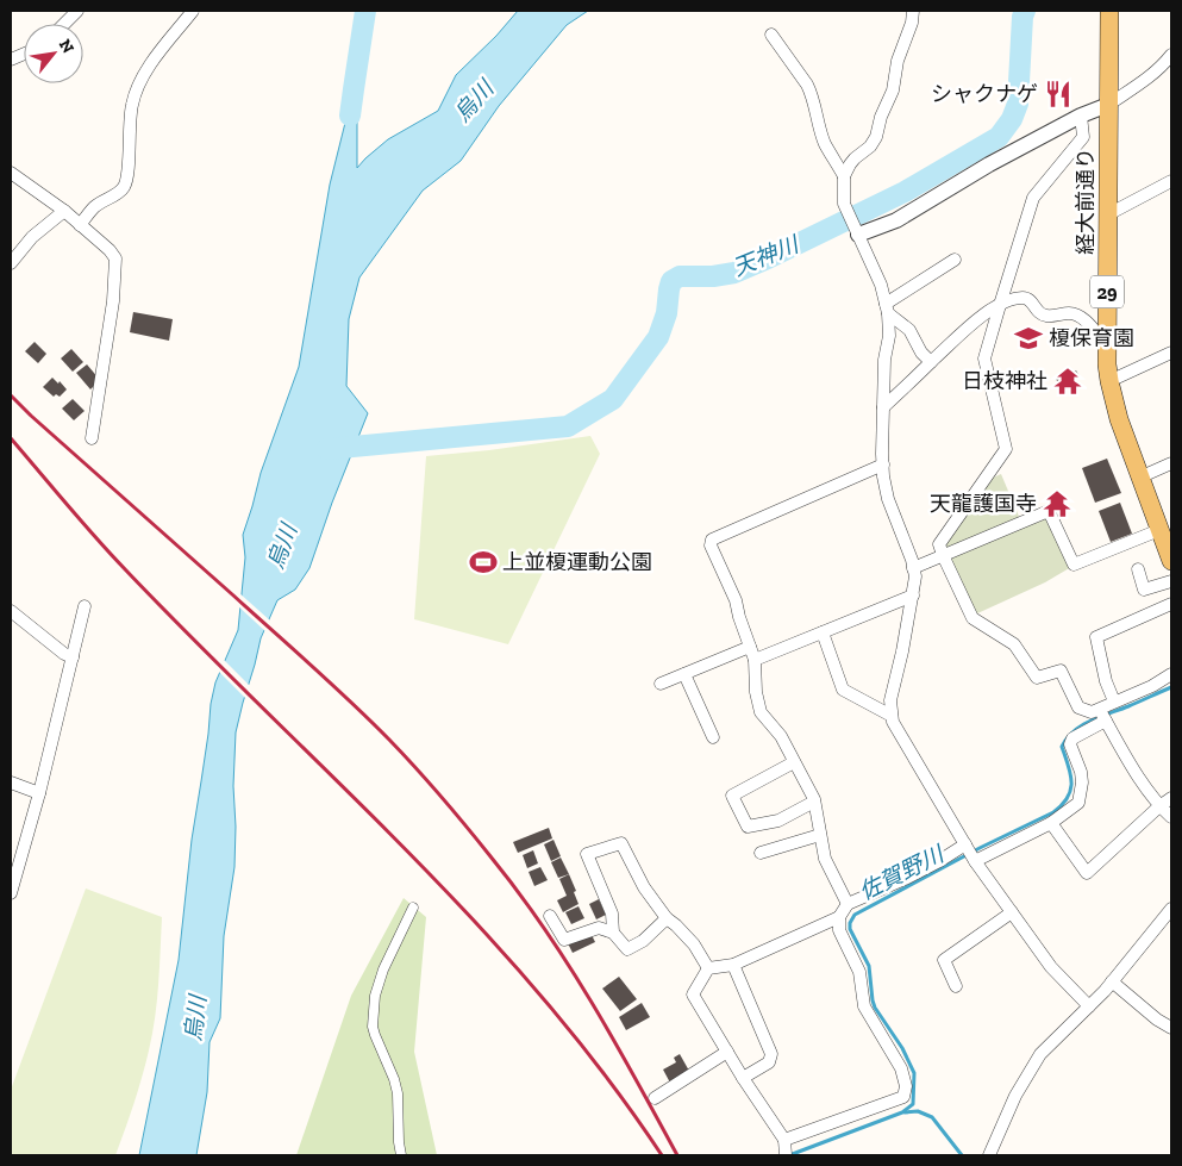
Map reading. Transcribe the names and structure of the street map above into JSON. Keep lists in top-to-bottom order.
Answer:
{
  "streets": {
    "main road": ["経大前通り", "29"]
  },
  "water": ["烏川", "天神川", "佐賀野川"],
  "places": {
    "restaurant": ["シャクナゲ"],
    "school or university": ["榎保育園"],
    "temple": ["日枝神社", "天龍護国寺"],
    "sports": ["上並榎運動公園"]
  },
  "north": "top right"
}
